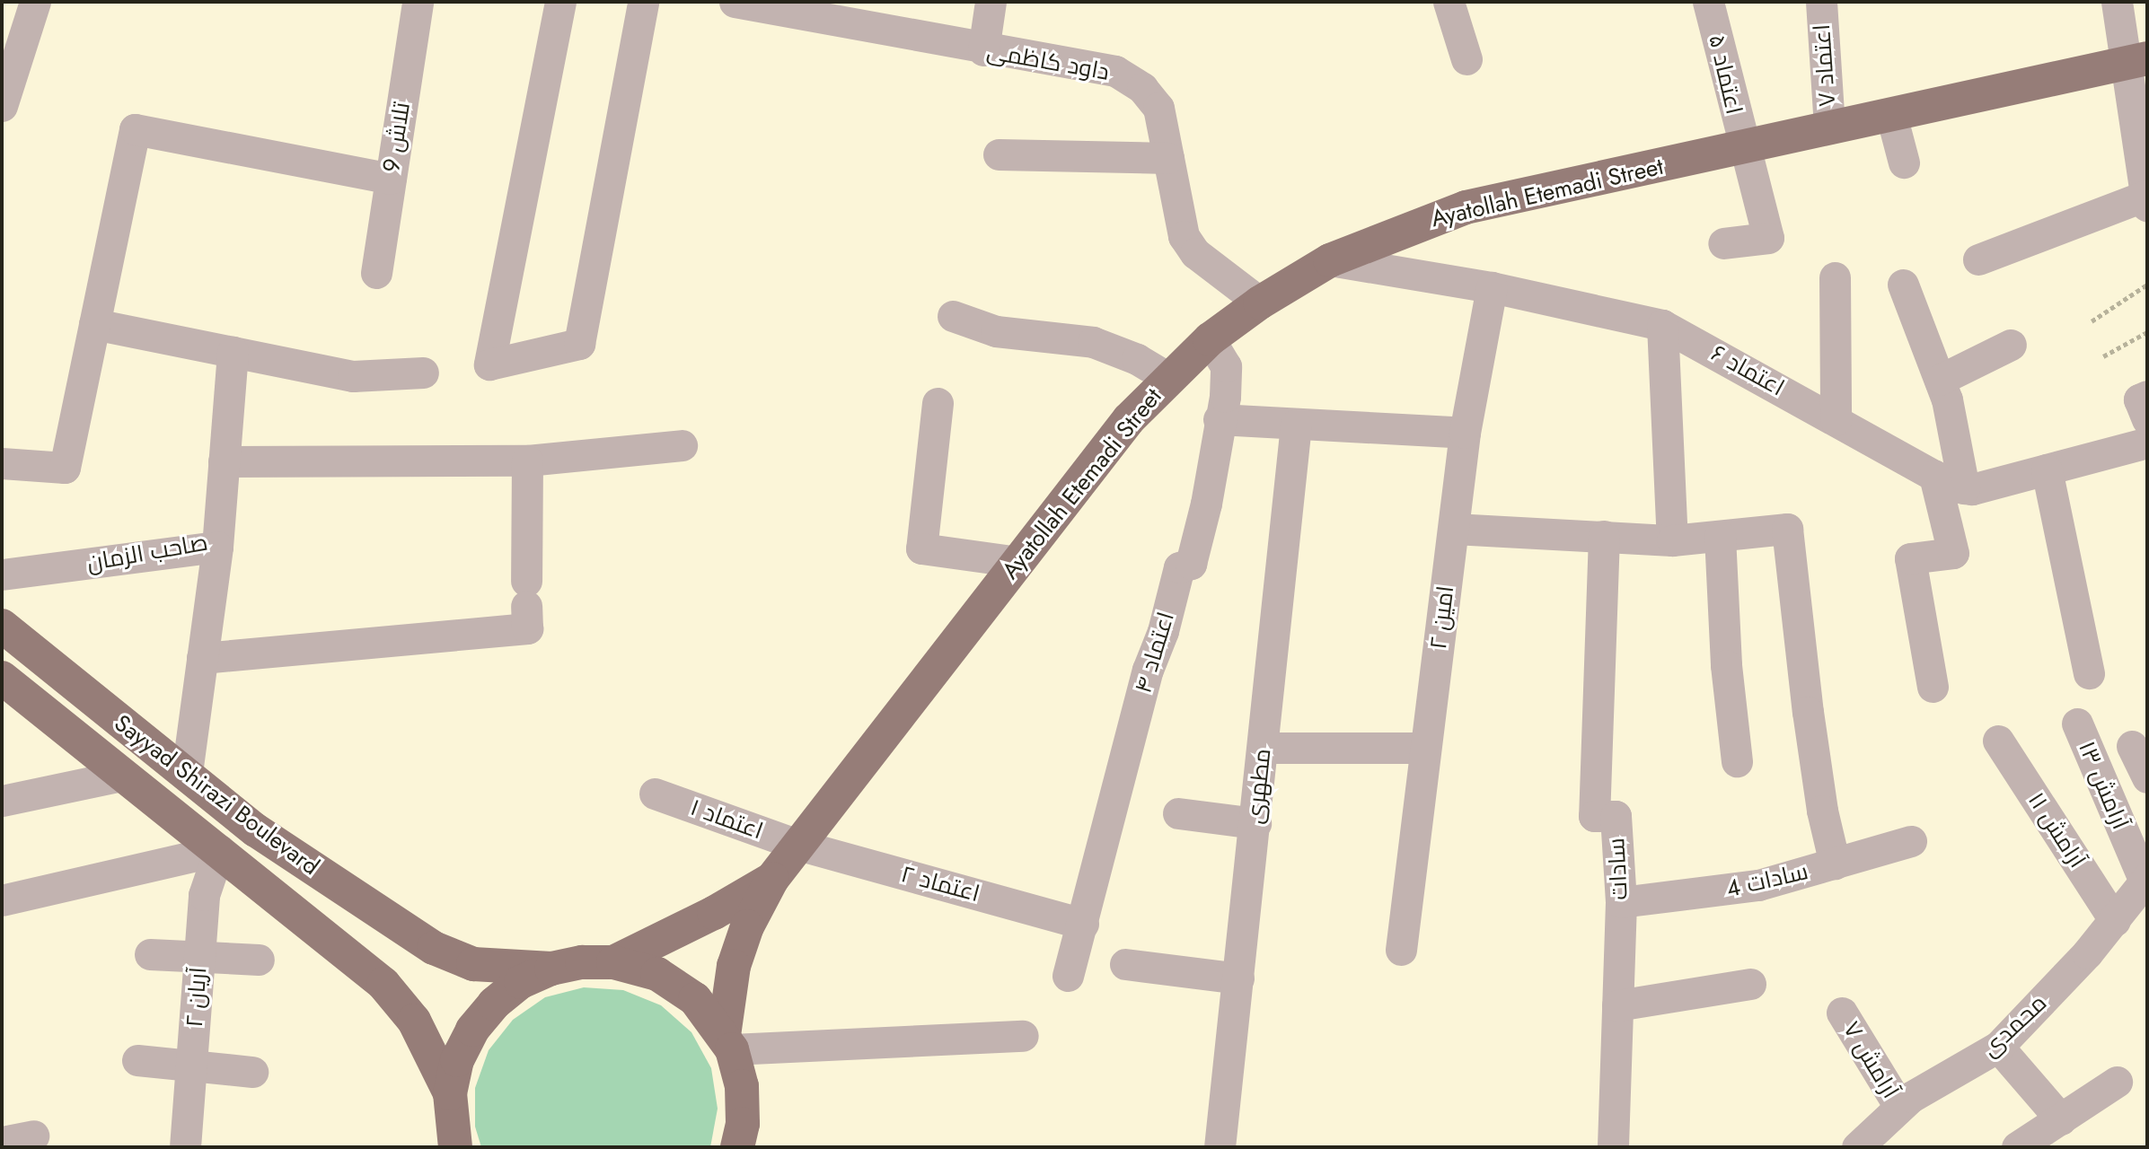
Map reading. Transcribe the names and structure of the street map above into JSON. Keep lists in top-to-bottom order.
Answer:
{
  "streets": {
    "main road": ["Ayatollah Etemadi Street", "Sayyad Shirazi Boulevard"],
    "street": [
      "داود کاظمی",
      "اعتماد ۷",
      "اعتماد ۵",
      "تلاش 9",
      "اعتماد ۶",
      "صاحب الزمان",
      "امین ۲",
      "اعتماد ۴",
      "آرامش ۱۳",
      "مطهری",
      "اعتماد ۱",
      "آرامش ۱۱",
      "سادات",
      "سادات 4",
      "اعتماد ۲",
      "آریان ۲",
      "محمدی",
      "آرامش ۷"
    ]
  },
  "crossings": [
    ["داود کاظمی", "Ayatollah Etemadi Street"],
    ["اعتماد ۷", "Ayatollah Etemadi Street"],
    ["اعتماد ۵", "Ayatollah Etemadi Street"],
    ["Ayatollah Etemadi Street", "اعتماد ۶"],
    ["Ayatollah Etemadi Street", "اعتماد ۴"],
    ["Ayatollah Etemadi Street", "اعتماد ۱"],
    ["Ayatollah Etemadi Street", "اعتماد ۲"],
    ["اعتماد ۶", "امین ۲"],
    ["اعتماد ۴", "اعتماد ۲"],
    ["آرامش ۱۳", "محمدی"],
    ["Sayyad Shirazi Boulevard", "آریان ۲"],
    ["اعتماد ۱", "اعتماد ۲"],
    ["آرامش ۱۱", "محمدی"],
    ["سادات", "سادات 4"],
    ["محمدی", "آرامش ۷"]
  ]
}
